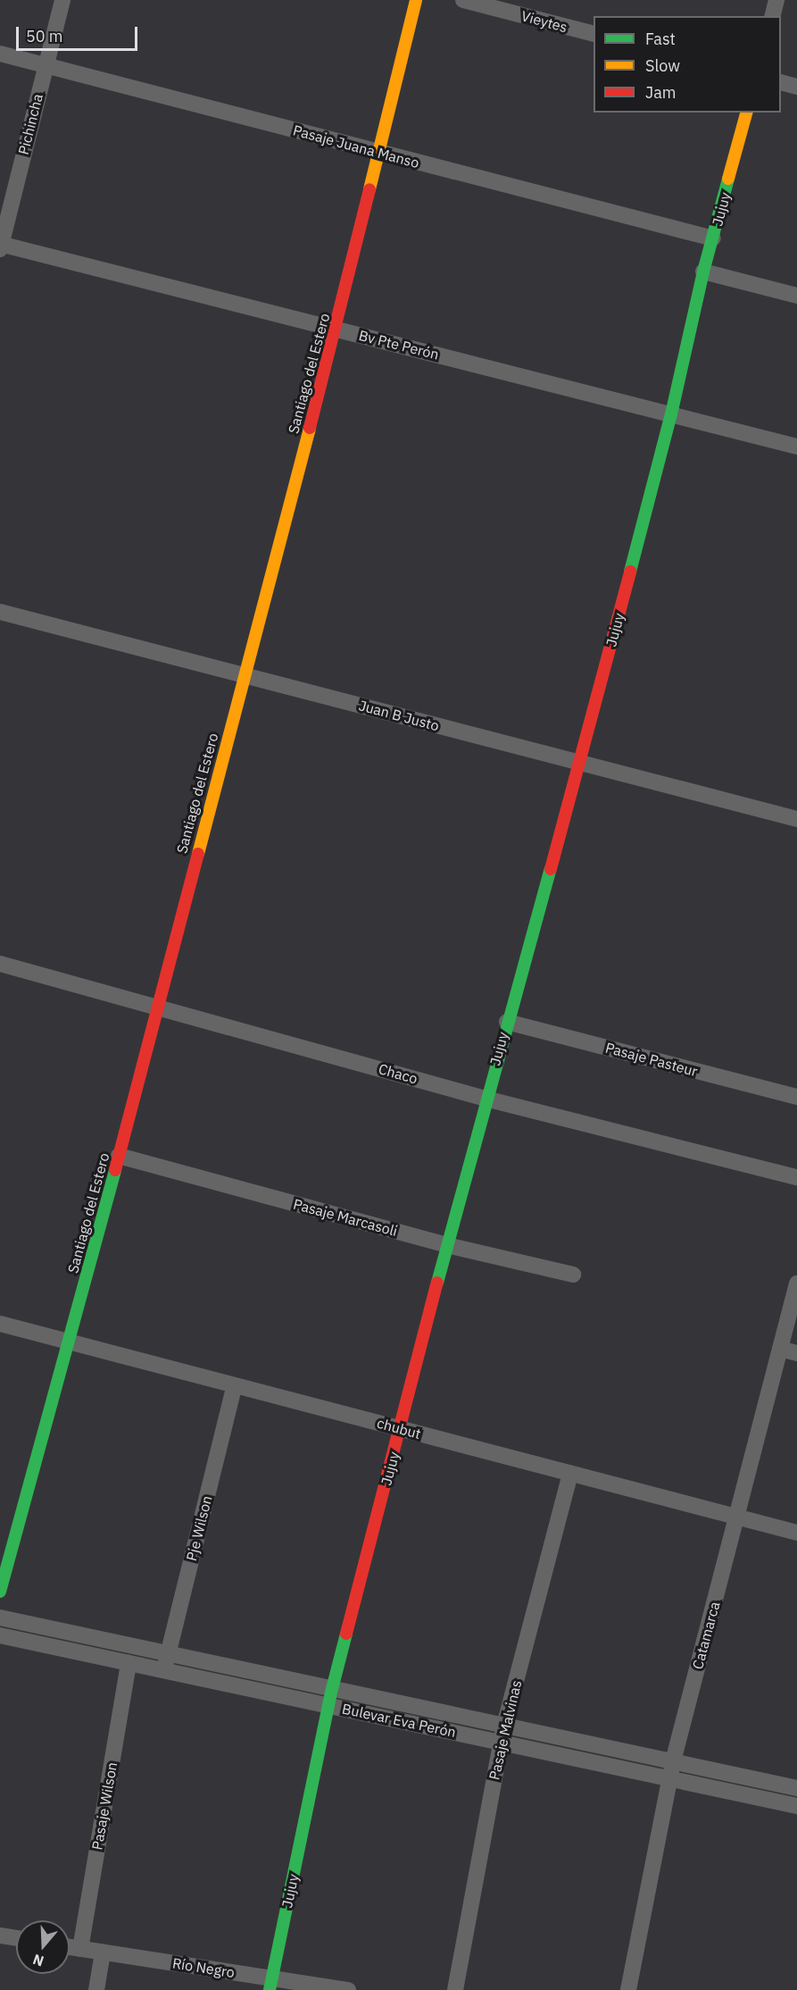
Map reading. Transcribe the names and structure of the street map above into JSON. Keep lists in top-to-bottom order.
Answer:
{
  "streets": {
    "street": [
      "Vieytes",
      "Pichincha",
      "Pasaje Juana Manso",
      "Jujuy",
      "Bv Pte Perón",
      "Santiago del Estero",
      "Juan B Justo",
      "Pasaje Pasteur",
      "Chaco",
      "Pasaje Marcasoli",
      "chubut",
      "Pje Wilson",
      "Catamarca",
      "Bulevar Eva Perón",
      "Pasaje Malvinas",
      "Pasaje Wilson",
      "Río Negro"
    ]
  },
  "crossings": [
    ["Pichincha", "Pasaje Juana Manso"],
    ["Pichincha", "Bv Pte Perón"],
    ["Pasaje Juana Manso", "Jujuy"],
    ["Pasaje Juana Manso", "Santiago del Estero"],
    ["Jujuy", "Bv Pte Perón"],
    ["Jujuy", "Juan B Justo"],
    ["Jujuy", "Pasaje Pasteur"],
    ["Jujuy", "Chaco"],
    ["Jujuy", "Pasaje Marcasoli"],
    ["Jujuy", "chubut"],
    ["Jujuy", "Bulevar Eva Perón"],
    ["Jujuy", "Río Negro"],
    ["Bv Pte Perón", "Santiago del Estero"],
    ["Santiago del Estero", "Juan B Justo"],
    ["Santiago del Estero", "Chaco"],
    ["Santiago del Estero", "Pasaje Marcasoli"],
    ["Santiago del Estero", "chubut"],
    ["chubut", "Pje Wilson"],
    ["chubut", "Catamarca"],
    ["chubut", "Pasaje Malvinas"],
    ["Pje Wilson", "Bulevar Eva Perón"],
    ["Catamarca", "Bulevar Eva Perón"],
    ["Bulevar Eva Perón", "Pasaje Malvinas"],
    ["Bulevar Eva Perón", "Pasaje Wilson"],
    ["Pasaje Wilson", "Río Negro"]
  ],
  "legend": ["Fast", "Slow", "Jam"],
  "scale_bar": "50 m",
  "north": "bottom"
}
